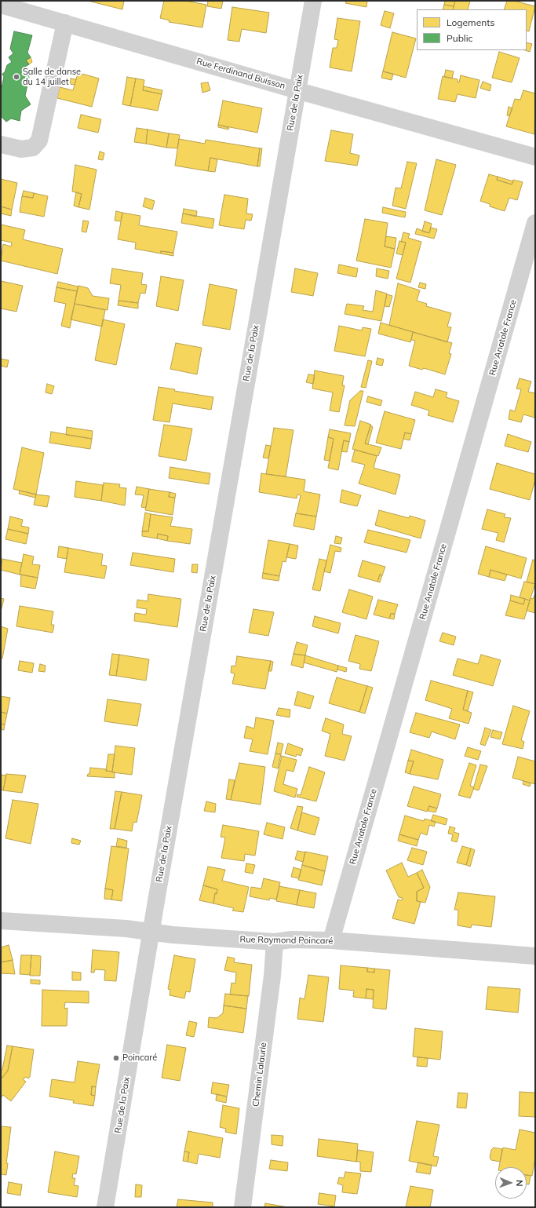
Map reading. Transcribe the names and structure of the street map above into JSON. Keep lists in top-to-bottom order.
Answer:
{
  "streets": {
    "street": [
      "Rue Ferdinand Buisson",
      "Rue de la Paix",
      "Rue Anatole France",
      "Rue Raymond Poincaré",
      "Chemin Lalaurie"
    ]
  },
  "crossings": [
    ["Rue Ferdinand Buisson", "Rue de la Paix"],
    ["Rue de la Paix", "Rue Raymond Poincaré"],
    ["Rue Anatole France", "Rue Raymond Poincaré"],
    ["Rue Raymond Poincaré", "Chemin Lalaurie"]
  ],
  "places": ["Salle de danse du 14 juillet", "Poincaré"],
  "legend": ["Logements", "Public"],
  "north": "right"
}
